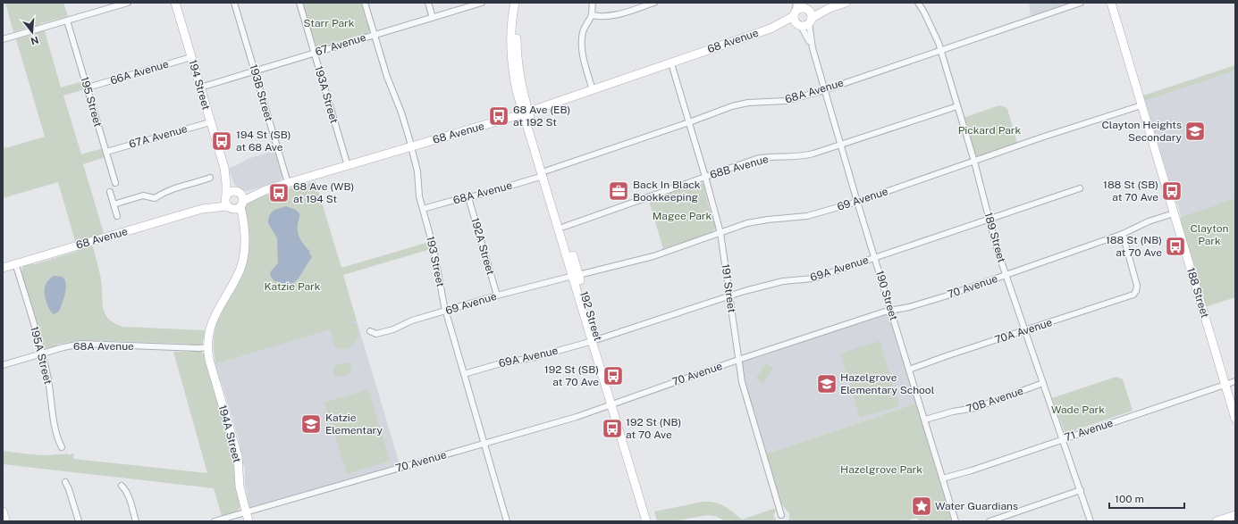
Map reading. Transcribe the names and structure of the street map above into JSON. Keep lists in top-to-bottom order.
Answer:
{
  "streets": {
    "street": [
      "68 Avenue",
      "67 Avenue",
      "66A Avenue",
      "194 Street",
      "68A Avenue",
      "193B Street",
      "193A Street",
      "195 Street",
      "67A Avenue",
      "68B Avenue",
      "69 Avenue",
      "189 Street",
      "192A Street",
      "193 Street",
      "69A Avenue",
      "70 Avenue",
      "191 Street",
      "188 Street",
      "190 Street",
      "192 Street",
      "70A Avenue",
      "195A Street",
      "70B Avenue",
      "71 Avenue",
      "194A Street"
    ]
  },
  "crossings": [
    ["68 Avenue", "194 Street"],
    ["68 Avenue", "193B Street"],
    ["68 Avenue", "193A Street"],
    ["68 Avenue", "193 Street"],
    ["68 Avenue", "191 Street"],
    ["68 Avenue", "190 Street"],
    ["68 Avenue", "192 Street"],
    ["68 Avenue", "195A Street"],
    ["67 Avenue", "194 Street"],
    ["67 Avenue", "193B Street"],
    ["67 Avenue", "193A Street"],
    ["67 Avenue", "193 Street"],
    ["66A Avenue", "194 Street"],
    ["66A Avenue", "195 Street"],
    ["194 Street", "68A Avenue"],
    ["194 Street", "67A Avenue"],
    ["194 Street", "194A Street"],
    ["68A Avenue", "189 Street"],
    ["68A Avenue", "192A Street"],
    ["68A Avenue", "193 Street"],
    ["68A Avenue", "191 Street"],
    ["68A Avenue", "190 Street"],
    ["68A Avenue", "192 Street"],
    ["68A Avenue", "195A Street"],
    ["68A Avenue", "194A Street"],
    ["195 Street", "67A Avenue"],
    ["68B Avenue", "189 Street"],
    ["68B Avenue", "191 Street"],
    ["68B Avenue", "190 Street"],
    ["68B Avenue", "192 Street"],
    ["69 Avenue", "189 Street"],
    ["69 Avenue", "192A Street"],
    ["69 Avenue", "193 Street"],
    ["69 Avenue", "191 Street"],
    ["69 Avenue", "188 Street"],
    ["69 Avenue", "190 Street"],
    ["69 Avenue", "192 Street"],
    ["189 Street", "69A Avenue"],
    ["189 Street", "70 Avenue"],
    ["189 Street", "70A Avenue"],
    ["189 Street", "70B Avenue"],
    ["189 Street", "71 Avenue"],
    ["193 Street", "69A Avenue"],
    ["193 Street", "70 Avenue"],
    ["69A Avenue", "191 Street"],
    ["69A Avenue", "190 Street"],
    ["69A Avenue", "192 Street"],
    ["70 Avenue", "191 Street"],
    ["70 Avenue", "188 Street"],
    ["70 Avenue", "190 Street"],
    ["70 Avenue", "192 Street"],
    ["70 Avenue", "70A Avenue"],
    ["70 Avenue", "194A Street"],
    ["188 Street", "71 Avenue"],
    ["190 Street", "70A Avenue"],
    ["190 Street", "70B Avenue"],
    ["190 Street", "71 Avenue"]
  ],
  "parks": [
    "Starr Park",
    "Pickard Park",
    "Magee Park",
    "Clayton Park",
    "Katzie Park",
    "Wade Park",
    "Hazelgrove Park"
  ],
  "places": {
    "bus stop": [
      "68 Ave (EB) at 192 St",
      "194 St (SB) at 68 Ave",
      "188 St (SB) at 70 Ave",
      "68 Ave (WB) at 194 St",
      "188 St (NB) at 70 Ave",
      "192 St (SB) at 70 Ave",
      "192 St (NB) at 70 Ave"
    ],
    "school or university": ["Clayton Heights Secondary", "Hazelgrove Elementary School", "Katzie Elementary"],
    "office": ["Back In Black Bookkeeping"],
    "place": ["Water Guardians"]
  },
  "scale_bar": "100 m",
  "north": "bottom"
}
